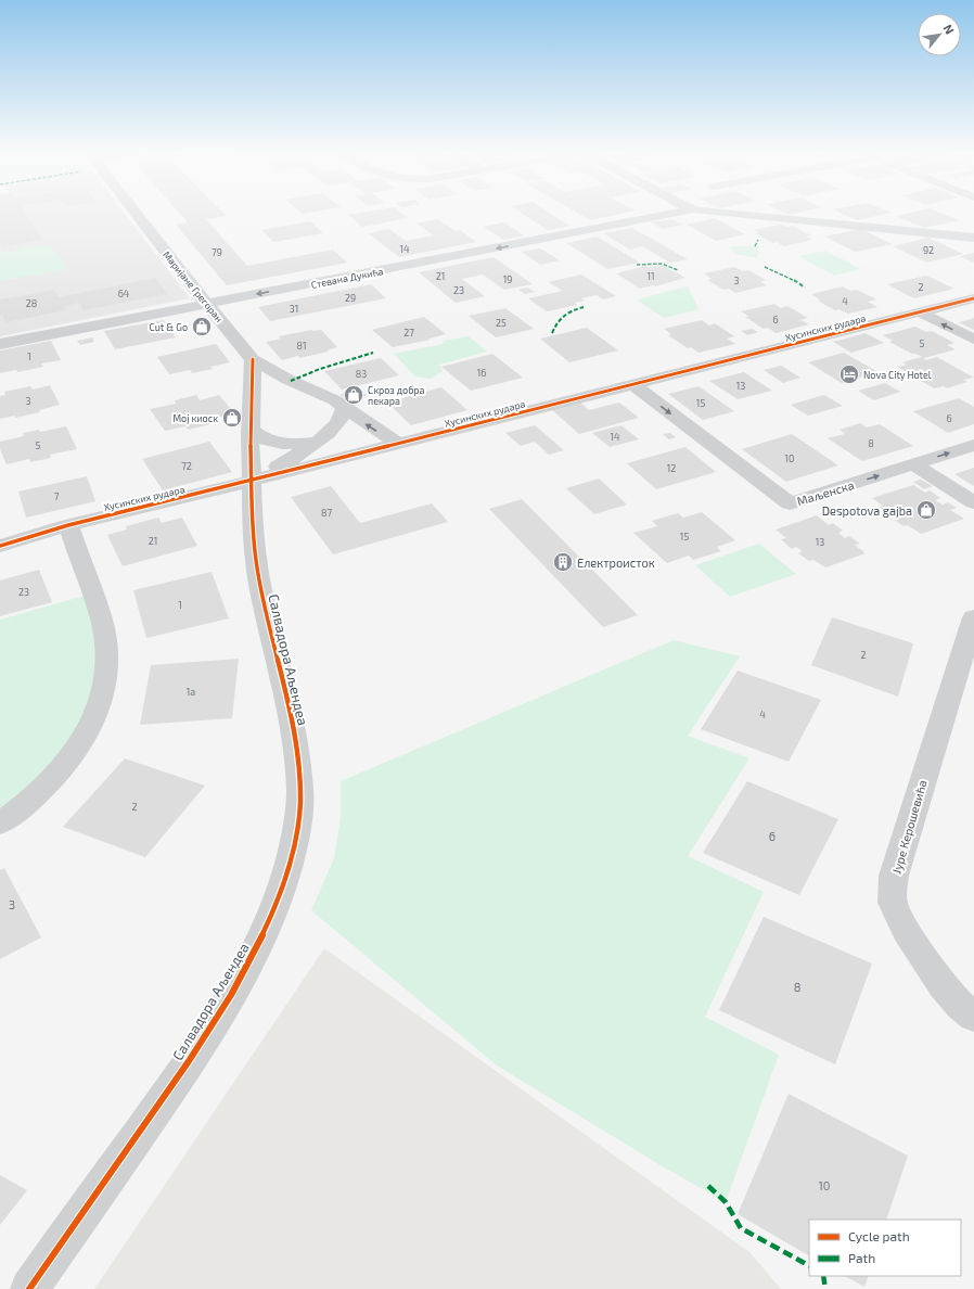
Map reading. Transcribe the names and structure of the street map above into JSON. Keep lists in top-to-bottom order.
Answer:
{
  "streets": {
    "street": [
      "Стевана Дукића",
      "Маријане Грегоран",
      "Хусинских рудара",
      "Маљенска",
      "Салвадора Аљендеа",
      "Јуре Керошевића"
    ]
  },
  "crossings": [
    ["Стевана Дукића", "Маријане Грегоран"],
    ["Маријане Грегоран", "Хусинских рудара"],
    ["Хусинских рудара", "Маљенска"],
    ["Хусинских рудара", "Салвадора Аљендеа"]
  ],
  "one_way": ["Маљенска"],
  "places": {
    "shop": [
      "Cut & Go",
      "Скроз добра пекара",
      "Мој киоск",
      "Despotova gajba"
    ],
    "hotel": ["Nova City Hotel"],
    "building": ["Електроисток"]
  },
  "house_numbers": [
    "14",
    "92",
    "79",
    "21",
    "11",
    "19",
    "3",
    "2",
    "23",
    "64",
    "29",
    "4",
    "28",
    "31",
    "6",
    "25",
    "27",
    "5",
    "81",
    "1",
    "16",
    "83",
    "13",
    "3",
    "15",
    "6",
    "14",
    "8",
    "5",
    "10",
    "72",
    "12",
    "7",
    "87",
    "15",
    "21",
    "13",
    "23",
    "1",
    "2",
    "1a",
    "4",
    "2",
    "6",
    "3",
    "8",
    "10"
  ],
  "legend": ["Cycle path", "Path"],
  "north": "top right"
}
